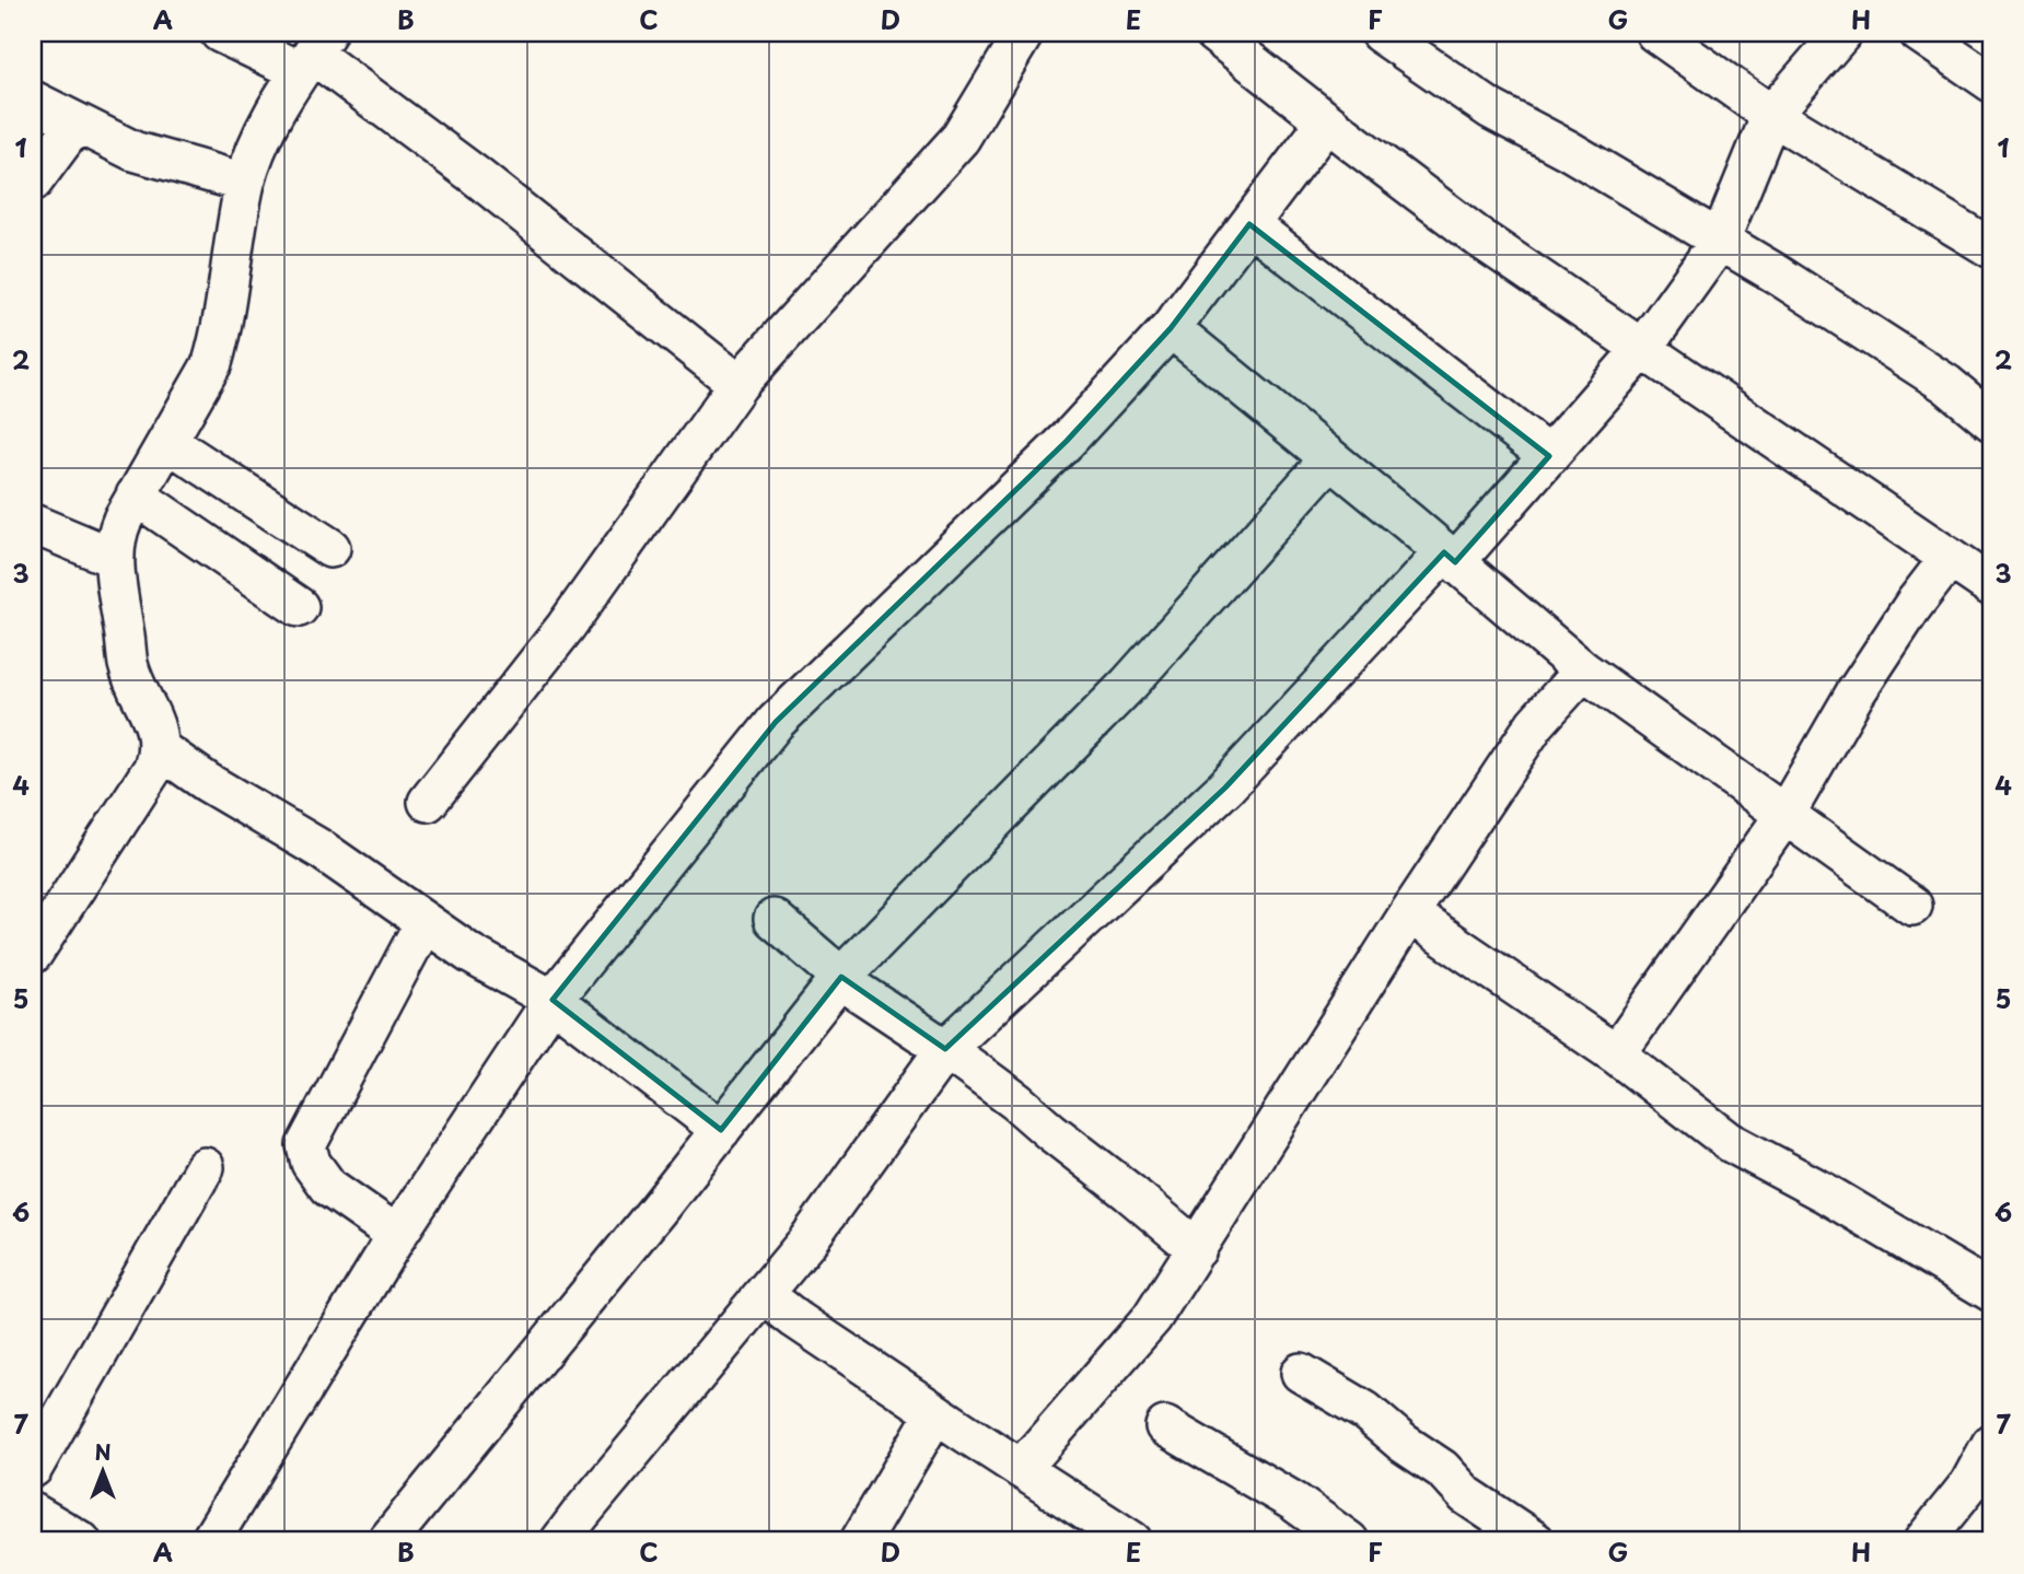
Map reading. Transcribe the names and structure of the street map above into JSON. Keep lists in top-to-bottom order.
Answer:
{
  "north": "top",
  "grid": {
    "columns": [
      "A",
      "B",
      "C",
      "D",
      "E",
      "F",
      "G",
      "H"
    ],
    "rows": [
      "1",
      "2",
      "3",
      "4",
      "5",
      "6",
      "7"
    ]
  }
}
